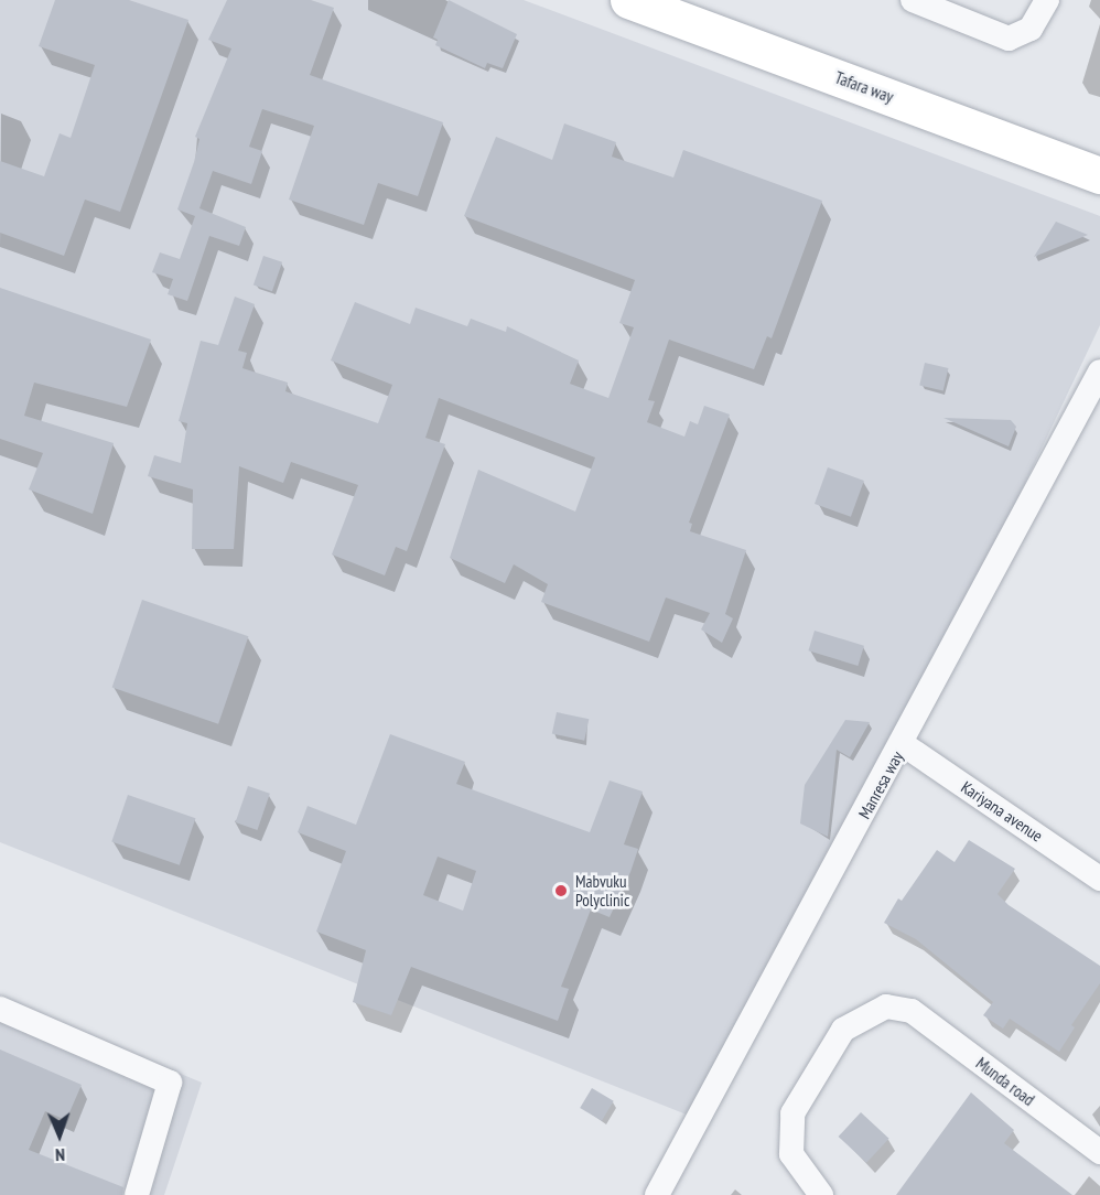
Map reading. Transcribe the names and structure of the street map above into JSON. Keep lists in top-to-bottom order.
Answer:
{
  "streets": {
    "street": [
      "Tafara way",
      "Manresa way",
      "Kariyana avenue",
      "Munda road"
    ]
  },
  "crossings": [
    ["Manresa way", "Kariyana avenue"]
  ],
  "places": ["Mabvuku Polyclinic"],
  "north": "bottom"
}
